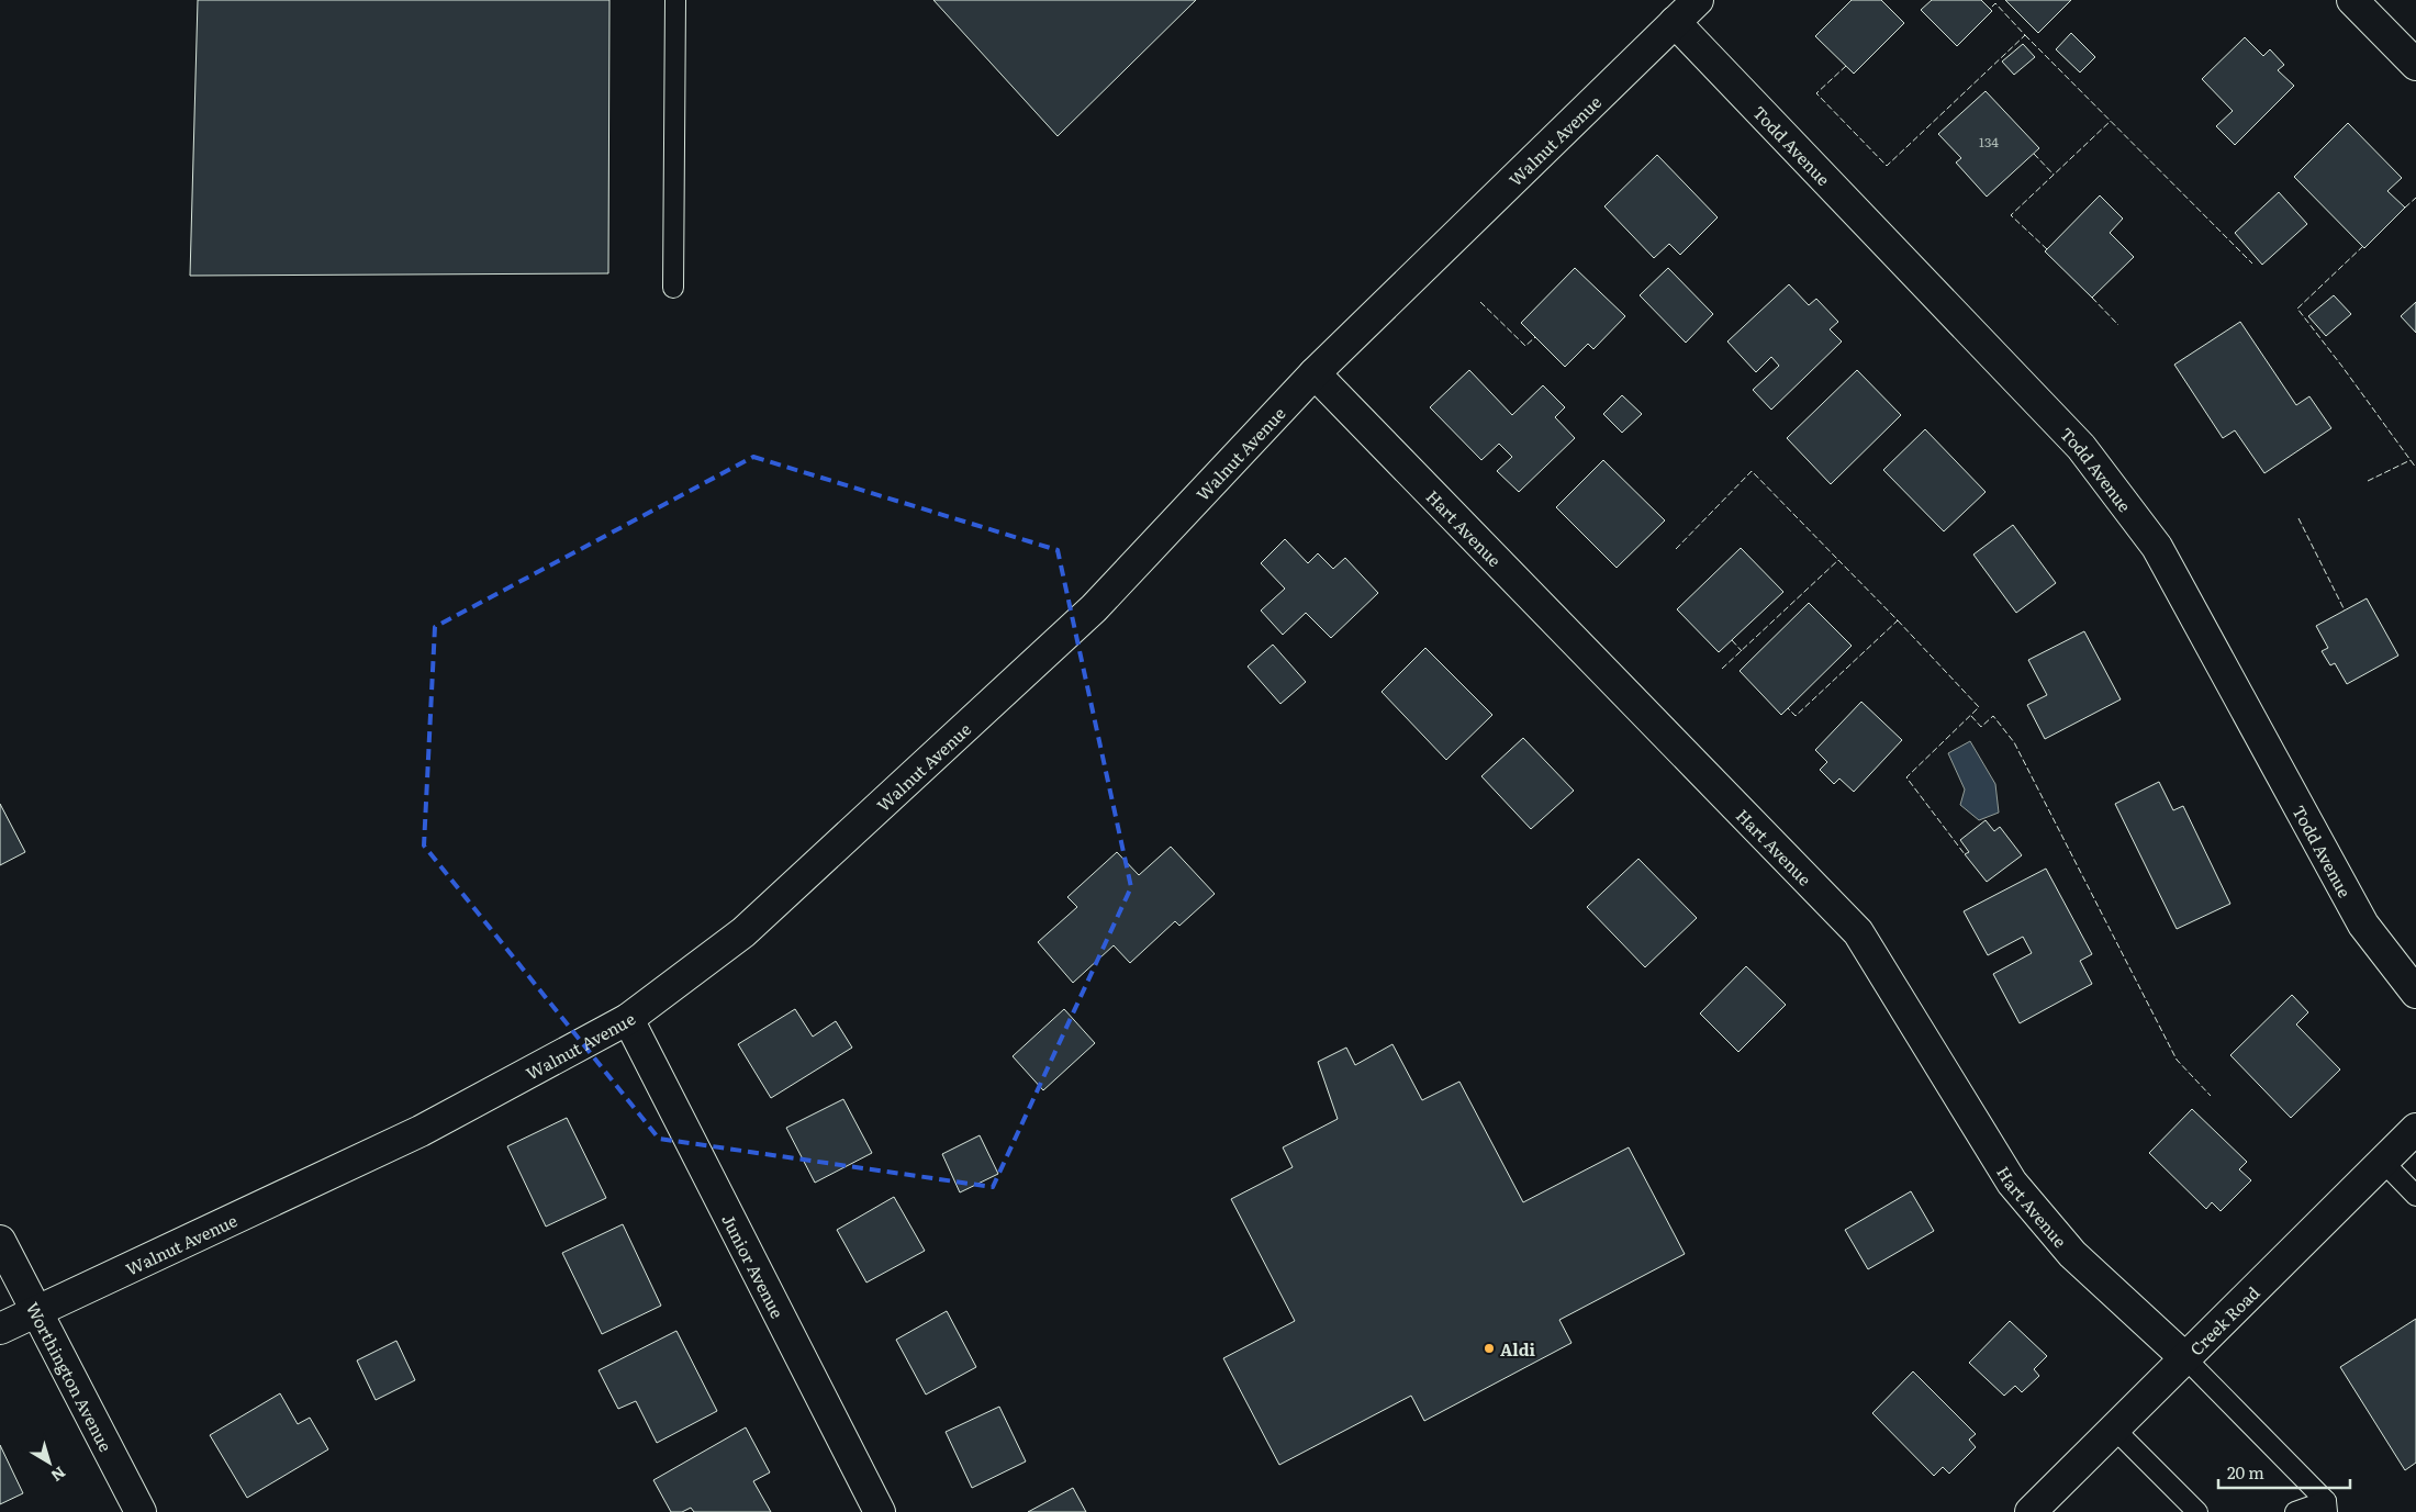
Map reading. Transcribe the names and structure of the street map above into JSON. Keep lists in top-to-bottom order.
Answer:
{
  "streets": {
    "street": [
      "Walnut Avenue",
      "Todd Avenue",
      "Hart Avenue",
      "Junior Avenue",
      "Creek Road",
      "Worthington Avenue"
    ]
  },
  "crossings": [
    ["Walnut Avenue", "Todd Avenue"],
    ["Walnut Avenue", "Hart Avenue"],
    ["Walnut Avenue", "Junior Avenue"],
    ["Walnut Avenue", "Worthington Avenue"],
    ["Hart Avenue", "Creek Road"]
  ],
  "places": ["Aldi"],
  "house_numbers": ["134"],
  "scale_bar": "20 m",
  "north": "bottom right"
}
